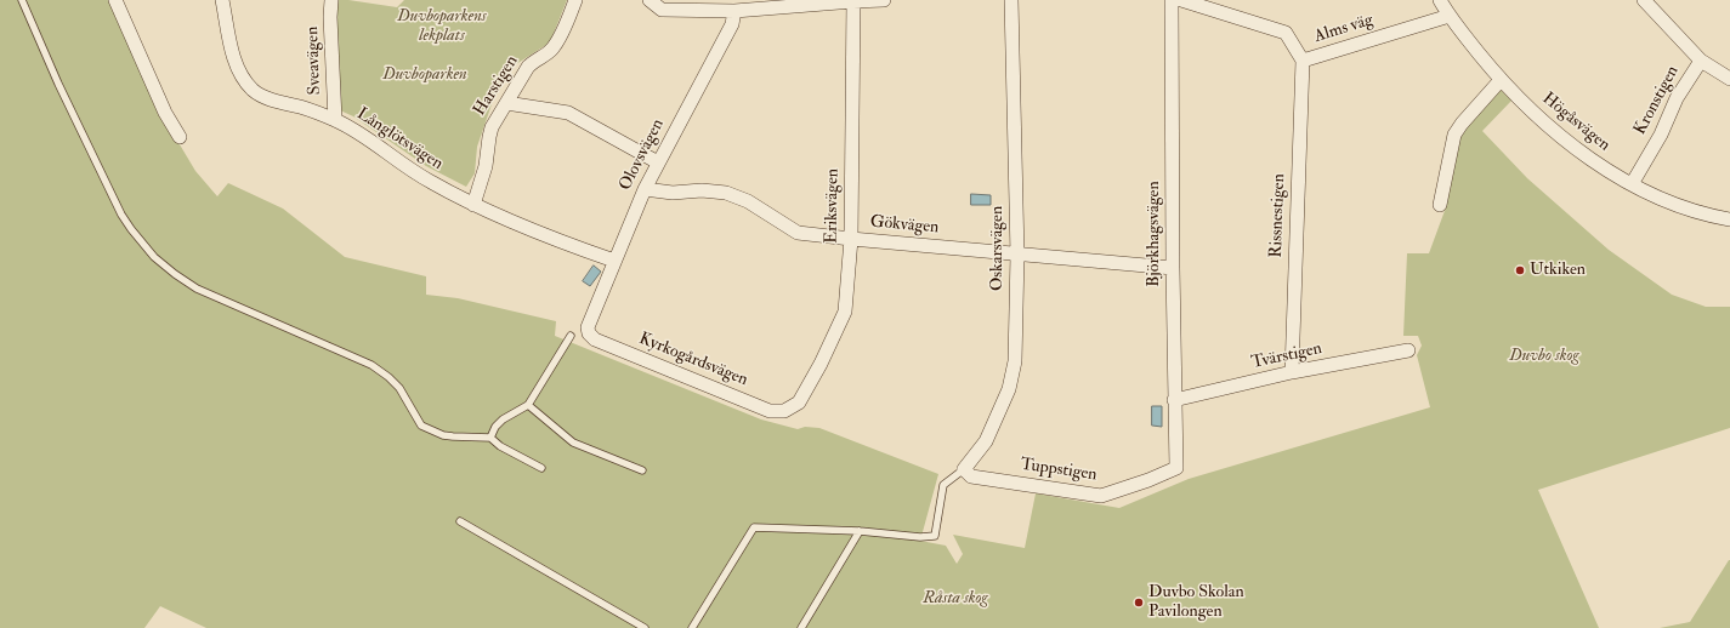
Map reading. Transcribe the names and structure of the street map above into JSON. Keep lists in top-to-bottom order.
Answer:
{
  "streets": {
    "street": [
      "Alms väg",
      "Sveavägen",
      "Harstigen",
      "Kronstigen",
      "Högåsvägen",
      "Långlötsvägen",
      "Olovsvägen",
      "Eriksvägen",
      "Rissnestigen",
      "Gökvägen",
      "Björkhagsvägen",
      "Oskarsvägen",
      "Tvärstigen",
      "Kyrkogårdsvägen",
      "Tuppstigen"
    ]
  },
  "crossings": [
    ["Alms väg", "Högåsvägen"],
    ["Alms väg", "Rissnestigen"],
    ["Sveavägen", "Långlötsvägen"],
    ["Harstigen", "Långlötsvägen"],
    ["Kronstigen", "Högåsvägen"],
    ["Långlötsvägen", "Olovsvägen"],
    ["Olovsvägen", "Gökvägen"],
    ["Olovsvägen", "Kyrkogårdsvägen"],
    ["Eriksvägen", "Gökvägen"],
    ["Eriksvägen", "Kyrkogårdsvägen"],
    ["Rissnestigen", "Tvärstigen"],
    ["Gökvägen", "Björkhagsvägen"],
    ["Gökvägen", "Oskarsvägen"],
    ["Björkhagsvägen", "Tvärstigen"],
    ["Björkhagsvägen", "Tuppstigen"],
    ["Oskarsvägen", "Tuppstigen"]
  ],
  "parks": [
    "Duvboparkens lekplats",
    "Duvboparken",
    "Duvbo skog",
    "Råsta skog"
  ],
  "places": ["Utkiken", "Duvbo Skolan Pavilongen"]
}
